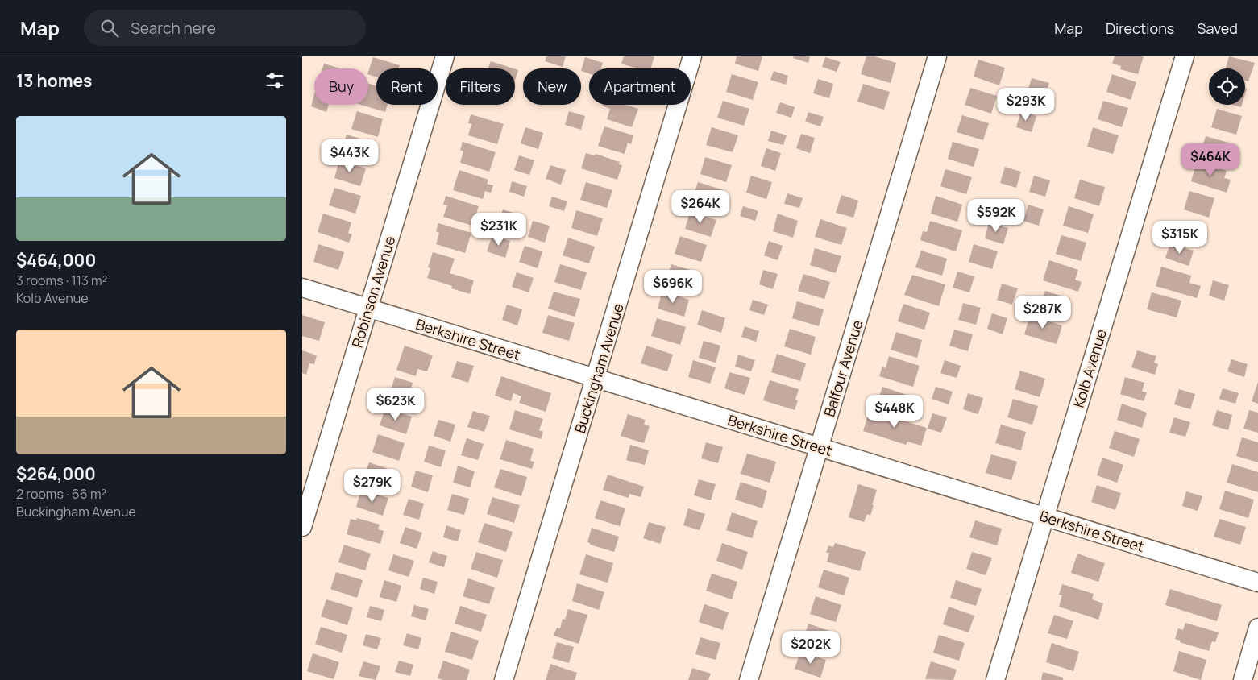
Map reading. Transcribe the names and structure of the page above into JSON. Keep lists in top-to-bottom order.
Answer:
{
  "streets": {
    "street": [
      "Robinson Avenue",
      "Berkshire Street",
      "Buckingham Avenue",
      "Balfour Avenue",
      "Kolb Avenue"
    ]
  },
  "crossings": [
    ["Robinson Avenue", "Berkshire Street"],
    ["Berkshire Street", "Buckingham Avenue"],
    ["Berkshire Street", "Balfour Avenue"],
    ["Berkshire Street", "Kolb Avenue"]
  ],
  "page": {
    "header": "Map",
    "search": "Search here",
    "nav": ["Map", "Directions", "Saved"],
    "heading": "13 homes",
    "chip": [
      "Buy",
      "Rent",
      "Filters",
      "New",
      "Apartment"
    ],
    "price": [
      "$293K",
      "$443K",
      "$464K",
      "$264K",
      "$592K",
      "$231K",
      "$315K",
      "$696K",
      "$287K",
      "$623K",
      "$448K",
      "$279K",
      "$202K"
    ],
    "list": [
      {
        "name": "$464,000",
        "note": "3 rooms · 113 m² · Kolb Avenue"
      },
      {
        "name": "$264,000",
        "note": "2 rooms · 66 m² · Buckingham Avenue"
      }
    ]
  }
}
